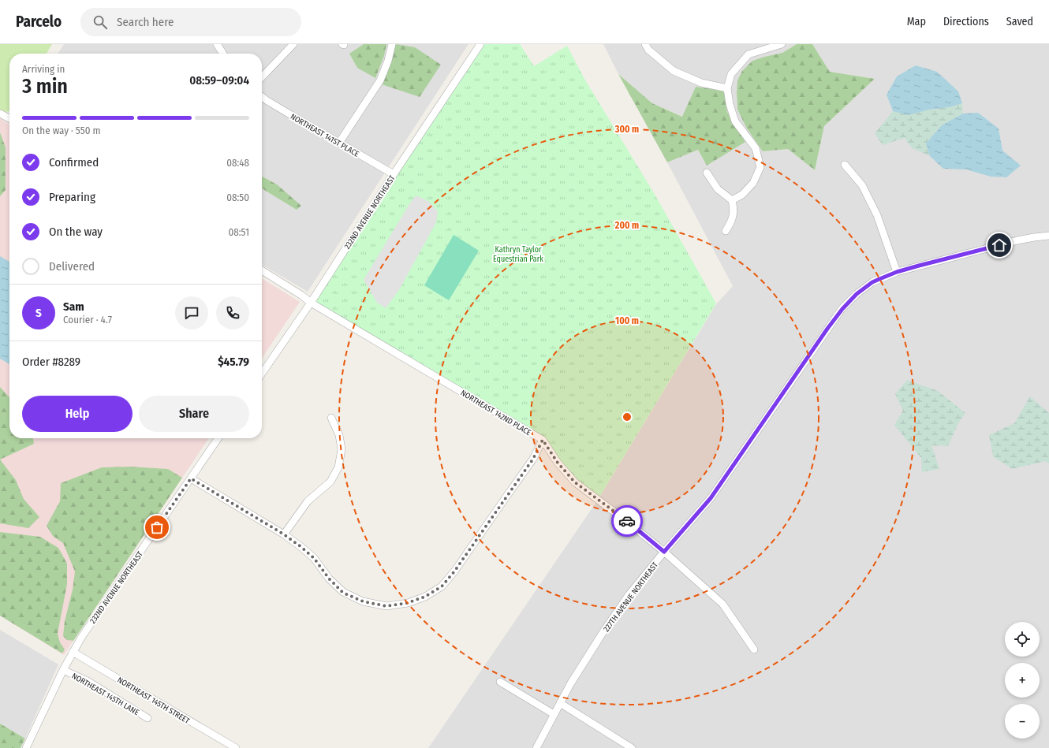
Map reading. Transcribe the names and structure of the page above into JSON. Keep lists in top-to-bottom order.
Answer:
{
  "streets": {
    "street": [
      "NORTHEAST 141ST PLACE",
      "232ND AVENUE NORTHEAST",
      "NORTHEAST 142ND PLACE",
      "227TH AVENUE NORTHEAST",
      "NORTHEAST 145TH LANE",
      "NORTHEAST 145TH STREET"
    ]
  },
  "crossings": [
    ["NORTHEAST 141ST PLACE", "232ND AVENUE NORTHEAST"],
    ["232ND AVENUE NORTHEAST", "NORTHEAST 142ND PLACE"],
    ["232ND AVENUE NORTHEAST", "NORTHEAST 145TH LANE"],
    ["232ND AVENUE NORTHEAST", "NORTHEAST 145TH STREET"],
    ["NORTHEAST 142ND PLACE", "227TH AVENUE NORTHEAST"]
  ],
  "parks": ["Kathryn Taylor Equestrian Park"],
  "page": {
    "header": "Parcelo",
    "search": "Search here",
    "nav": ["Map", "Directions", "Saved"],
    "heading": ["3 min", "Arriving in", "08:59–09:04"],
    "panel": [
      "Sam",
      "Courier · 4.7",
      "Order #8289",
      "$45.79"
    ],
    "bar": "On the way · 550 m",
    "list": [
      ["Confirmed", "08:48"],
      ["Preparing", "08:50"],
      ["On the way", "08:51"],
      "Delivered"
    ],
    "round": "S",
    "buttons": ["Help", "Share"],
    "map_buttons": ["+", "−"]
  },
  "rings": ["300 m", "200 m", "100 m"]
}
